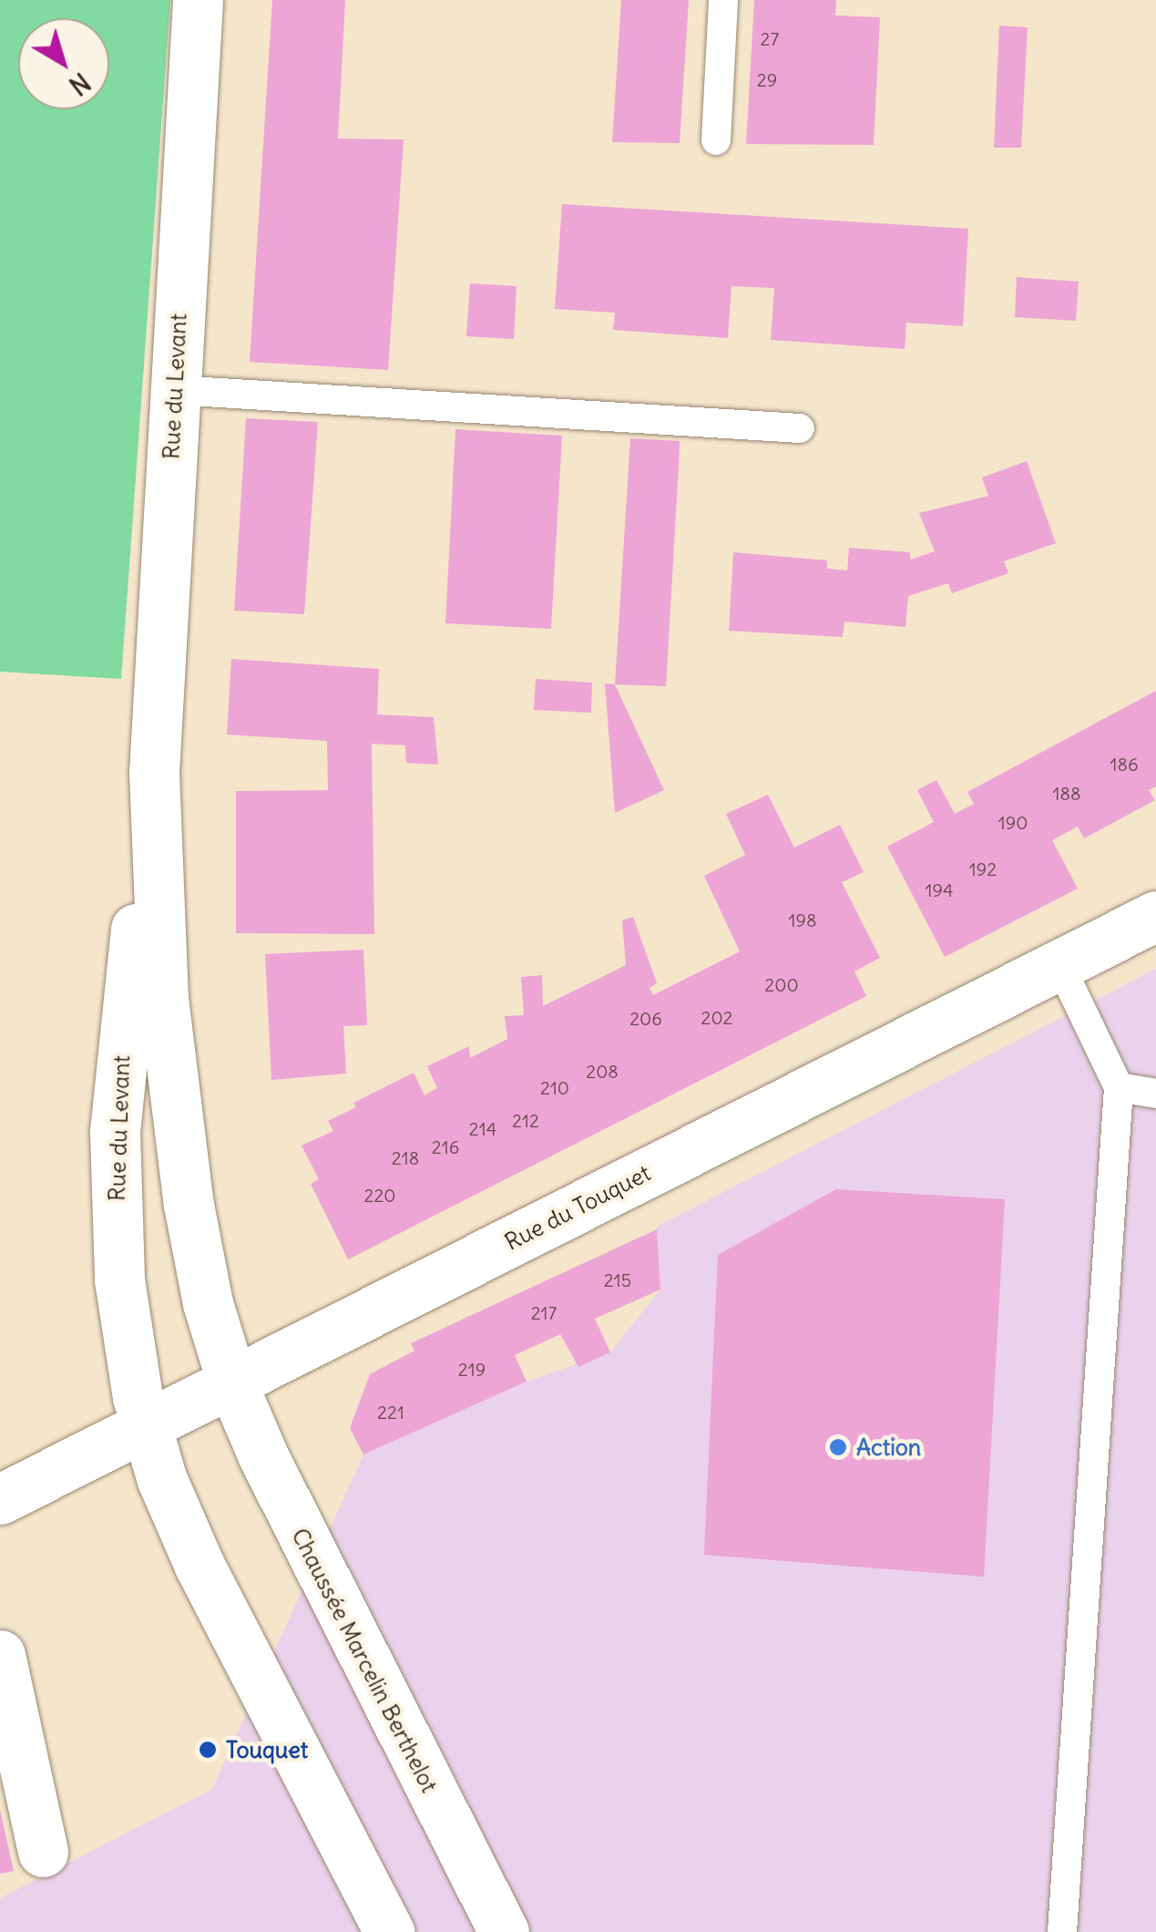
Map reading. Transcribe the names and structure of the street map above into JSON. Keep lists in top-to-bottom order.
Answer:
{
  "streets": {
    "main road": ["Rue du Levant", "Rue du Touquet", "Chaussée Marcelin Berthelot"]
  },
  "crossings": [
    ["Rue du Levant", "Rue du Touquet"],
    ["Rue du Levant", "Chaussée Marcelin Berthelot"],
    ["Rue du Touquet", "Chaussée Marcelin Berthelot"]
  ],
  "places": ["Action", "Touquet"],
  "house_numbers": [
    "27",
    "29",
    "186",
    "188",
    "190",
    "192",
    "194",
    "198",
    "200",
    "202",
    "206",
    "208",
    "210",
    "212",
    "214",
    "216",
    "218",
    "220",
    "215",
    "217",
    "219",
    "221"
  ],
  "north": "bottom right"
}
